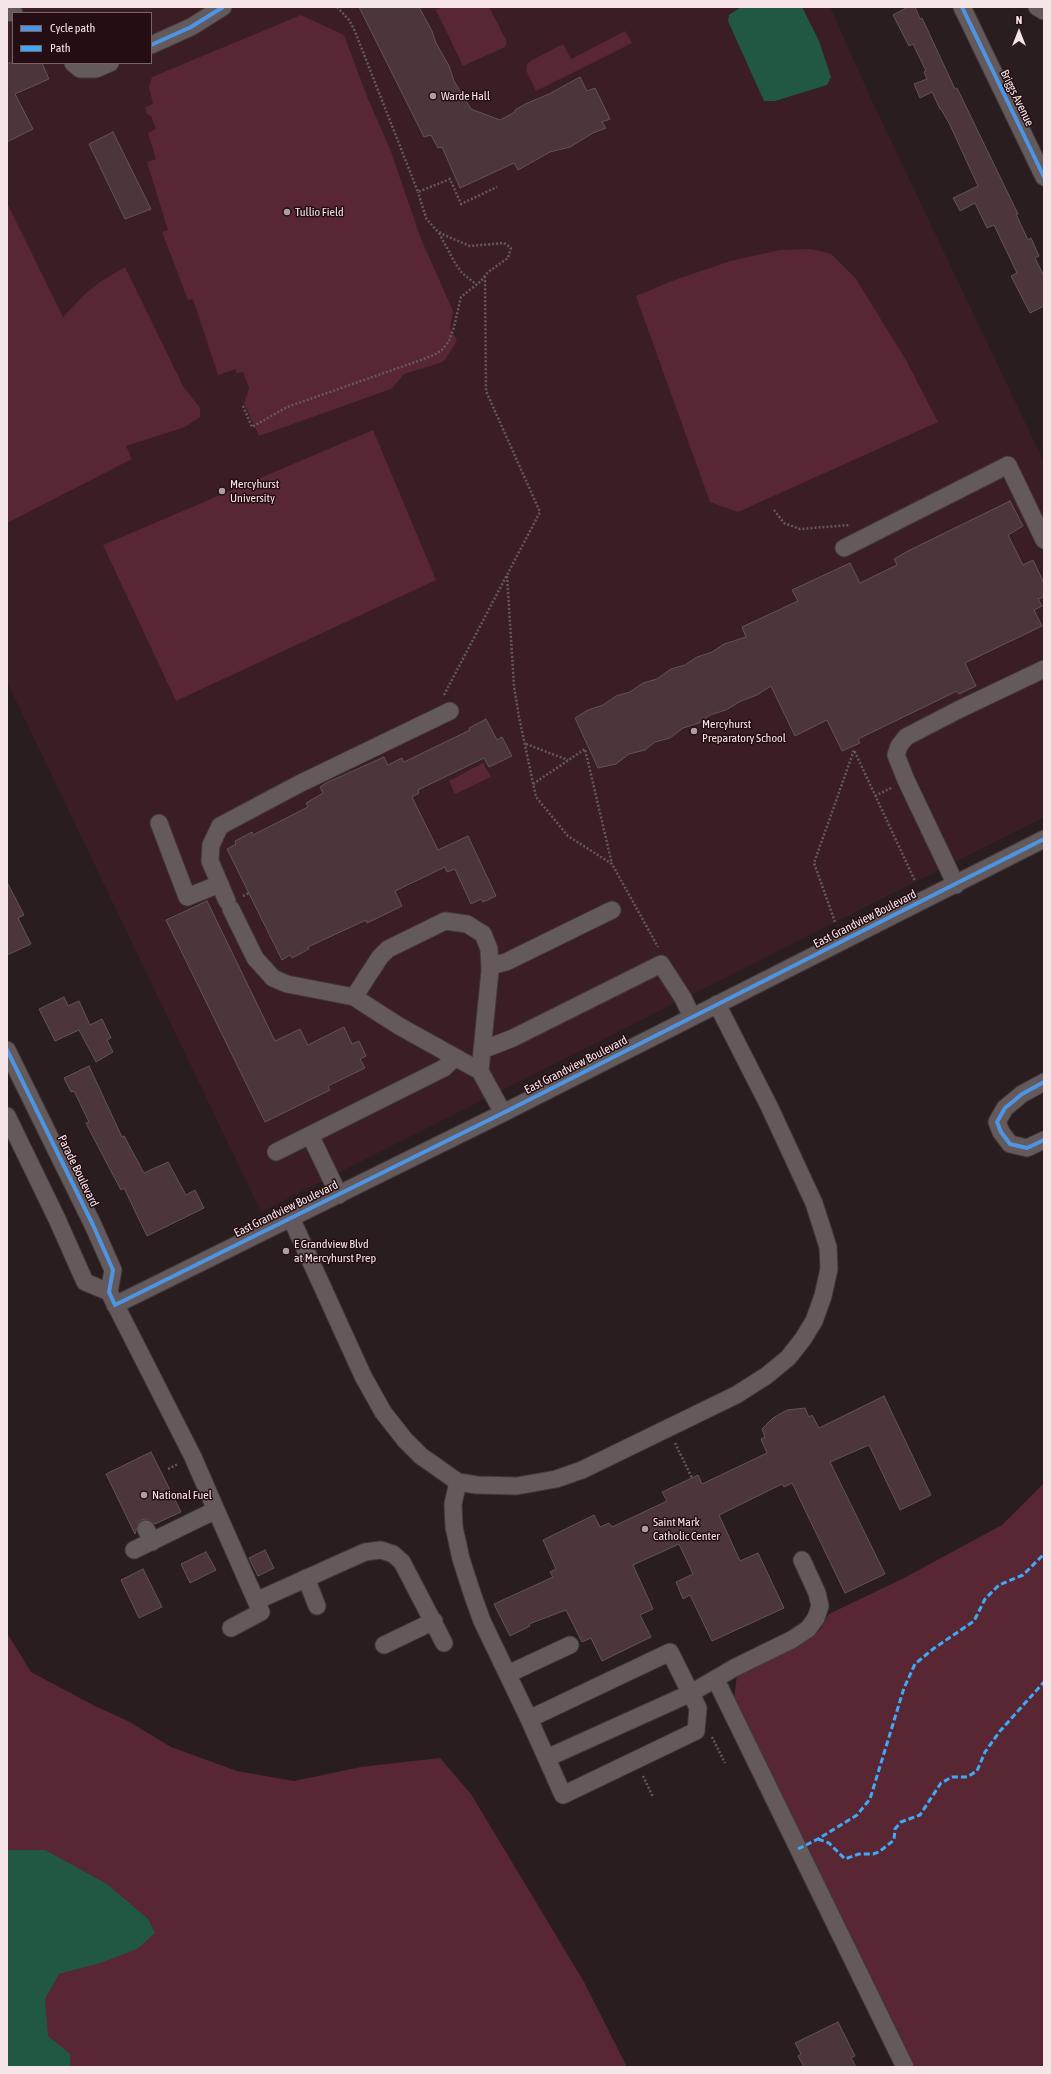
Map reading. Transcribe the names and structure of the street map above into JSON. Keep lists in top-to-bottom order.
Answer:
{
  "streets": {
    "street": ["Briggs Avenue", "East Grandview Boulevard", "Parade Boulevard"]
  },
  "crossings": [
    ["East Grandview Boulevard", "Parade Boulevard"]
  ],
  "places": [
    "Warde Hall",
    "Tullio Field",
    "Mercyhurst University",
    "Mercyhurst Preparatory School",
    "E Grandview Blvd at Mercyhurst Prep",
    "National Fuel",
    "Saint Mark Catholic Center"
  ],
  "legend": ["Cycle path", "Path"],
  "north": "top"
}
